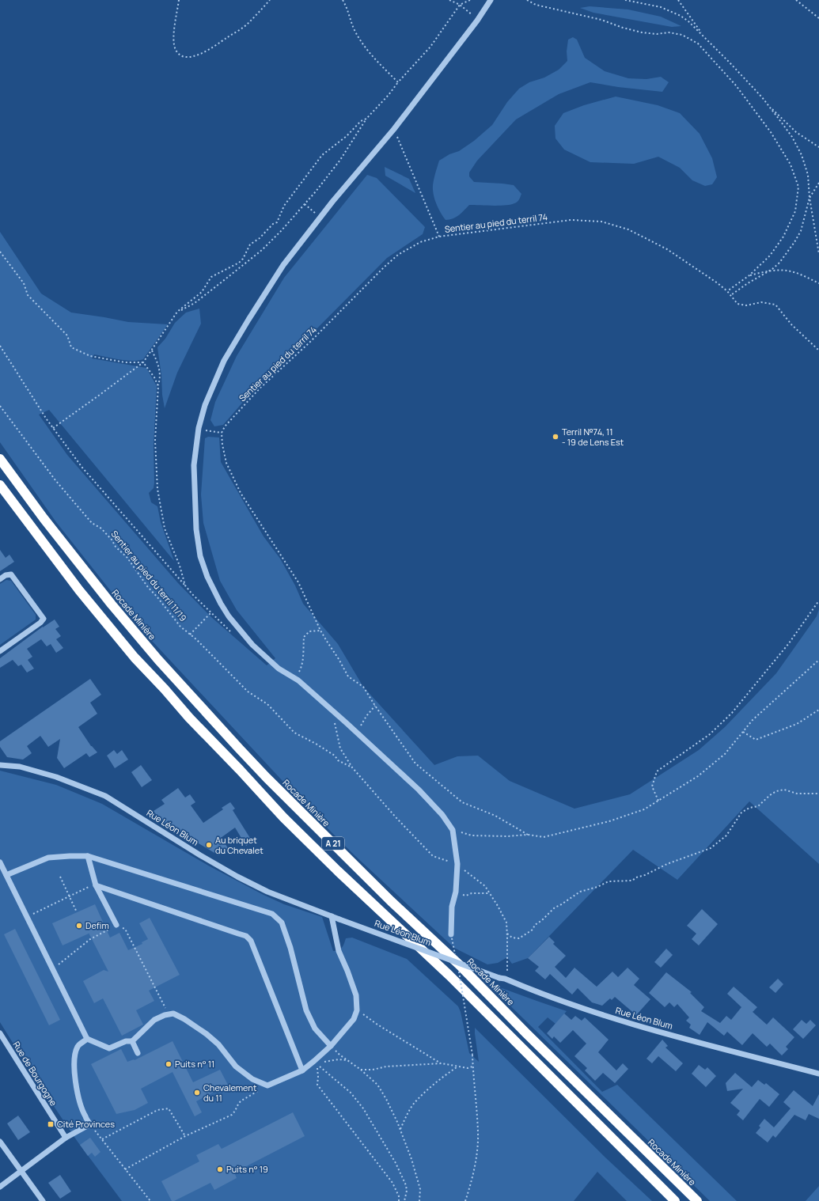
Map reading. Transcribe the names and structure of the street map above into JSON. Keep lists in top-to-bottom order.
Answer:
{
  "streets": {
    "highway": ["Rocade Minière", "A 21"],
    "street": ["Rue Léon Blum", "Rue de Bourgogne"],
    "path": ["Sentier au pied du terril 74", "Sentier au pied du terril 11/19"]
  },
  "places": {
    "other": [
      "Terril №74, 11 - 19 de Lens Est",
      "Au briquet du Chevalet",
      "Defim",
      "Puits n° 11",
      "Chevalement du 11",
      "Puits n° 19"
    ],
    "transit": ["Cité Provinces"]
  }
}
